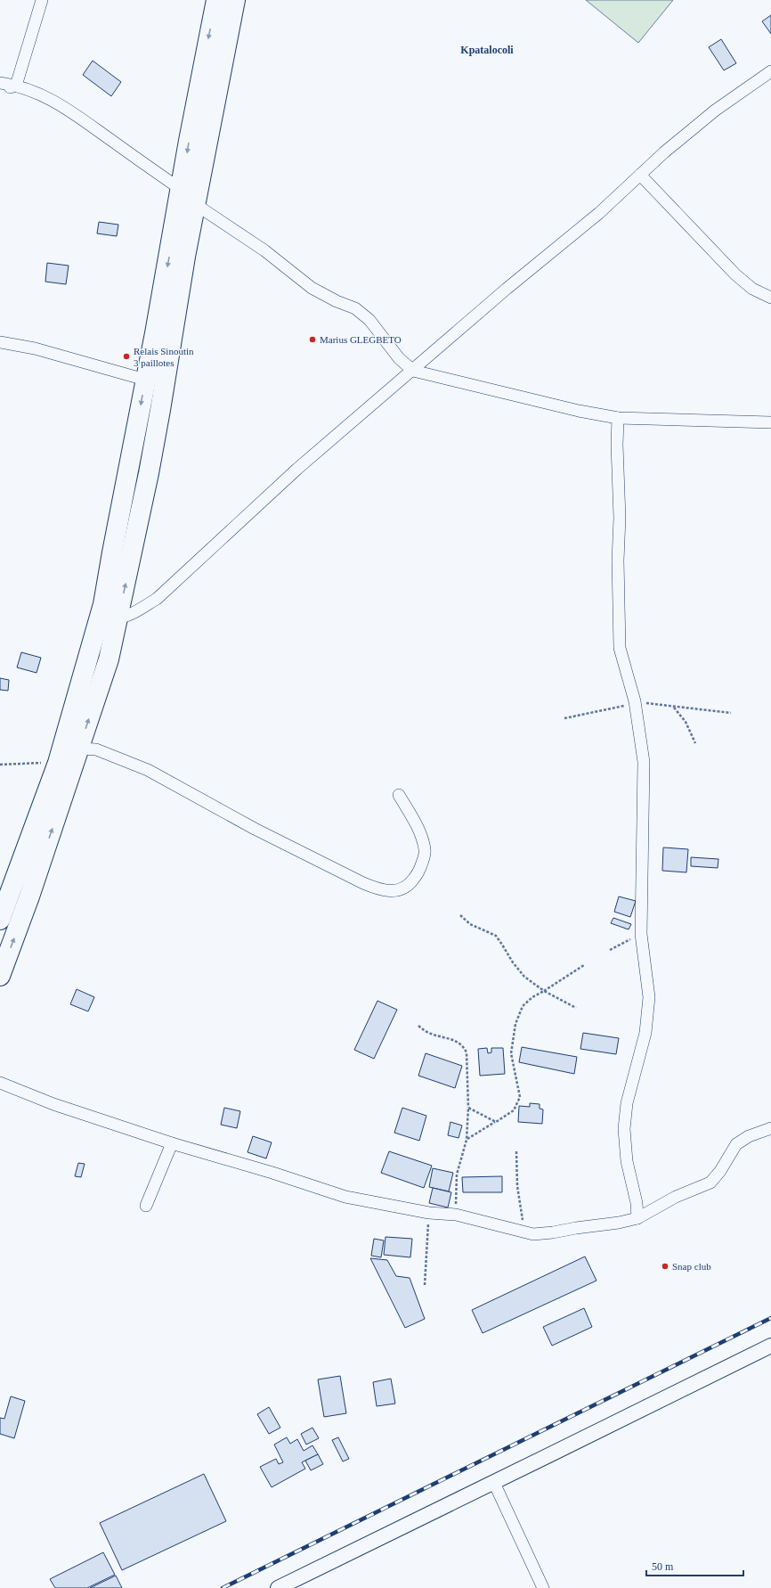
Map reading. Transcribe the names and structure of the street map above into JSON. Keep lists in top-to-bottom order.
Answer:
{
  "districts": ["Kpatalocoli"],
  "places": ["Marius GLEGBETO", "Relais Sinoutin 3 paillotes", "Snap club"],
  "scale_bar": "50 m"
}
